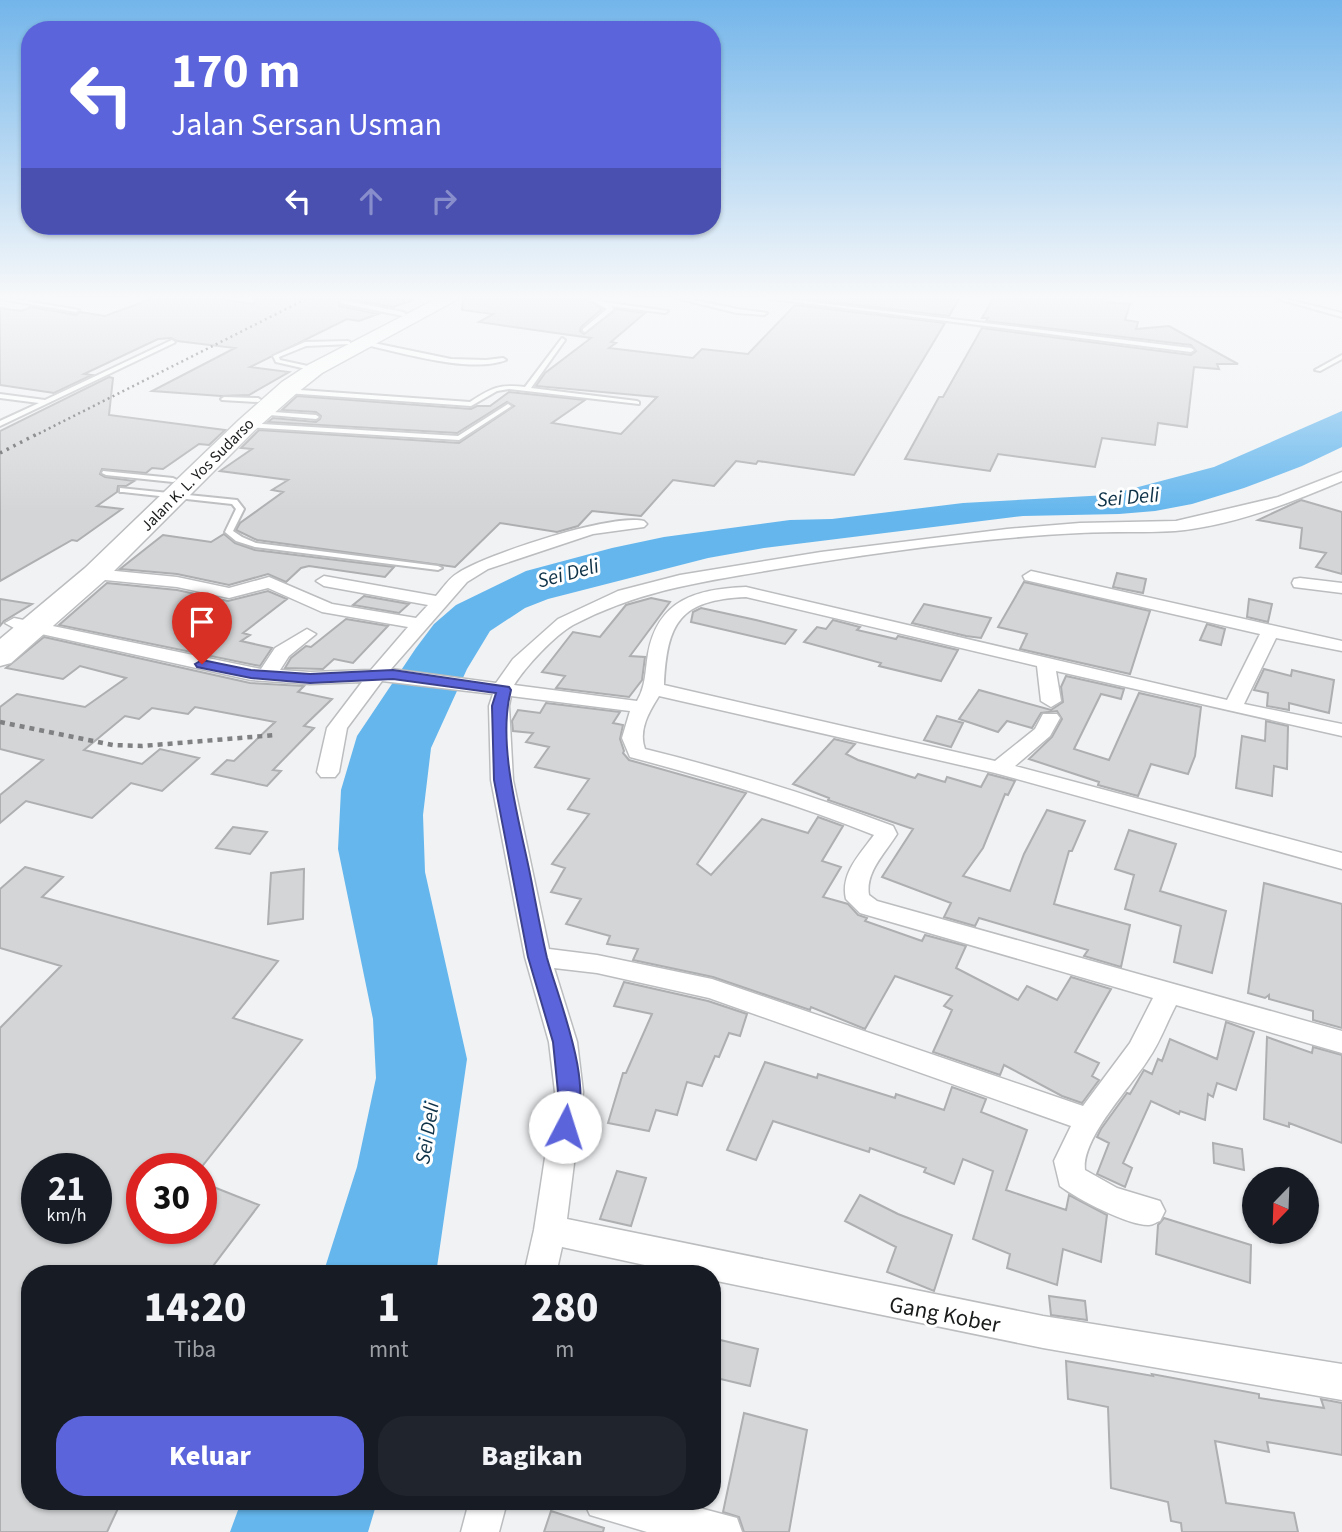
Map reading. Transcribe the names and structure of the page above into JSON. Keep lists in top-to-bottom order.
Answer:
{
  "streets": {
    "highway": ["Jalan K. L. Yos Sudarso"],
    "street": ["Gang Kober"]
  },
  "water": ["Sei Deli"],
  "north": "bottom left",
  "page": {
    "turn": ["170 m", "Jalan Sersan Usman"],
    "speed": "21 km/h",
    "limit": "30",
    "eta": [
      "14:20",
      "Tiba",
      "1",
      "mnt",
      "280",
      "m"
    ],
    "buttons": ["Keluar", "Bagikan"]
  }
}
